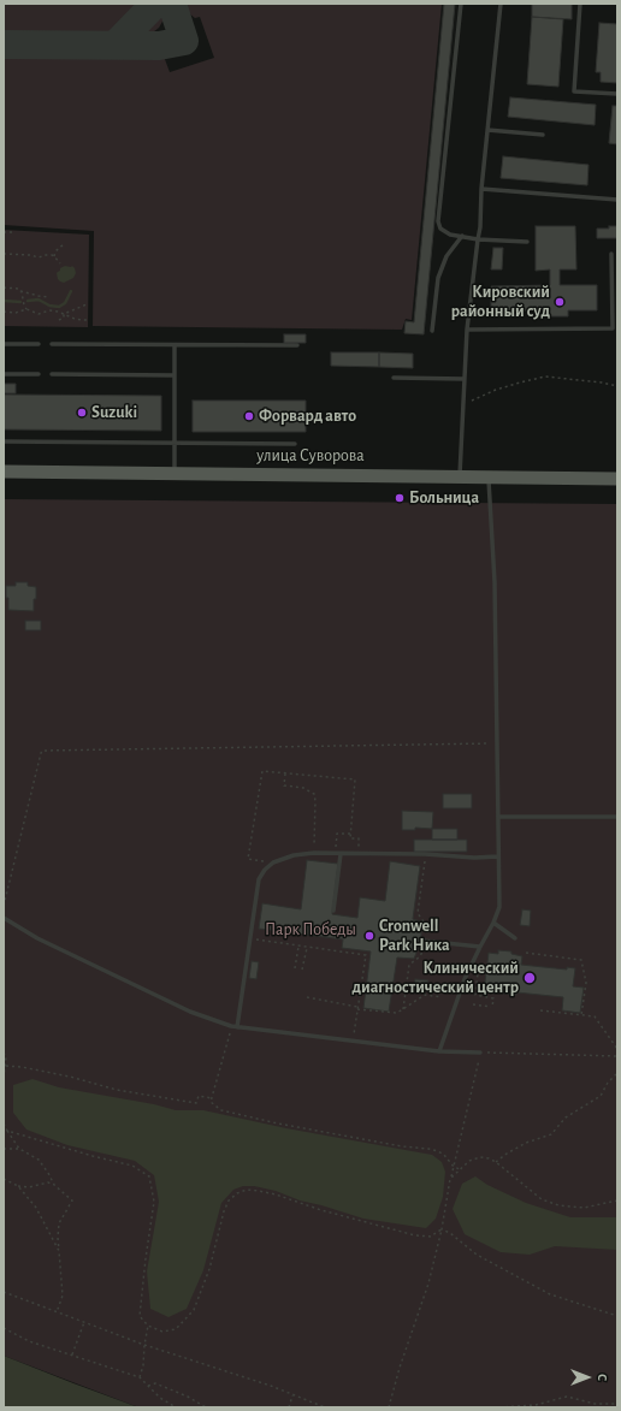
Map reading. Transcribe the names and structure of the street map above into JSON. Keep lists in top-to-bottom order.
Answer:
{
  "streets": {
    "main road": ["улица Суворова"]
  },
  "parks": ["Парк Победы"],
  "places": [
    "Кировский районный суд",
    "Suzuki",
    "Форвард авто",
    "Больница",
    "Cronwell Park Ника",
    "Клинический диагностический центр"
  ],
  "north": "right"
}
